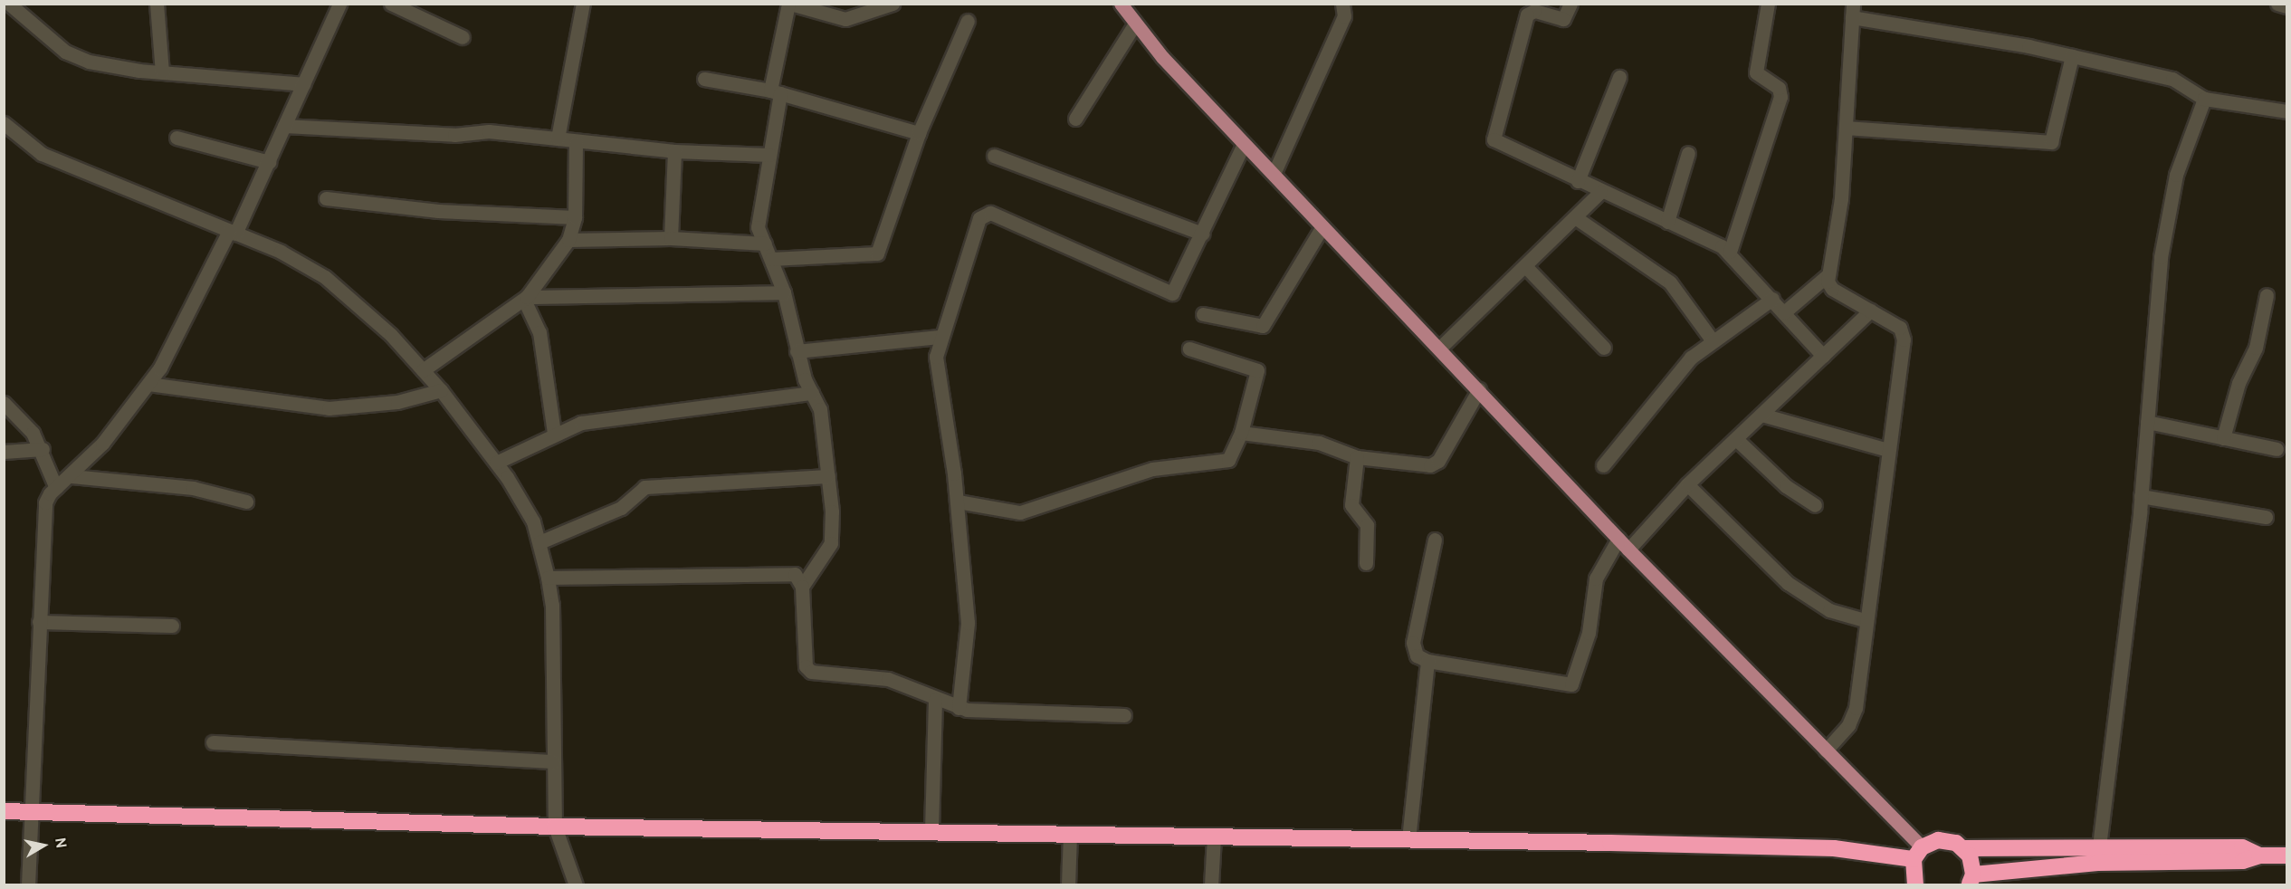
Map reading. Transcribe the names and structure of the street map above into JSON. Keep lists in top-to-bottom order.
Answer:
{
  "north": "right"
}
